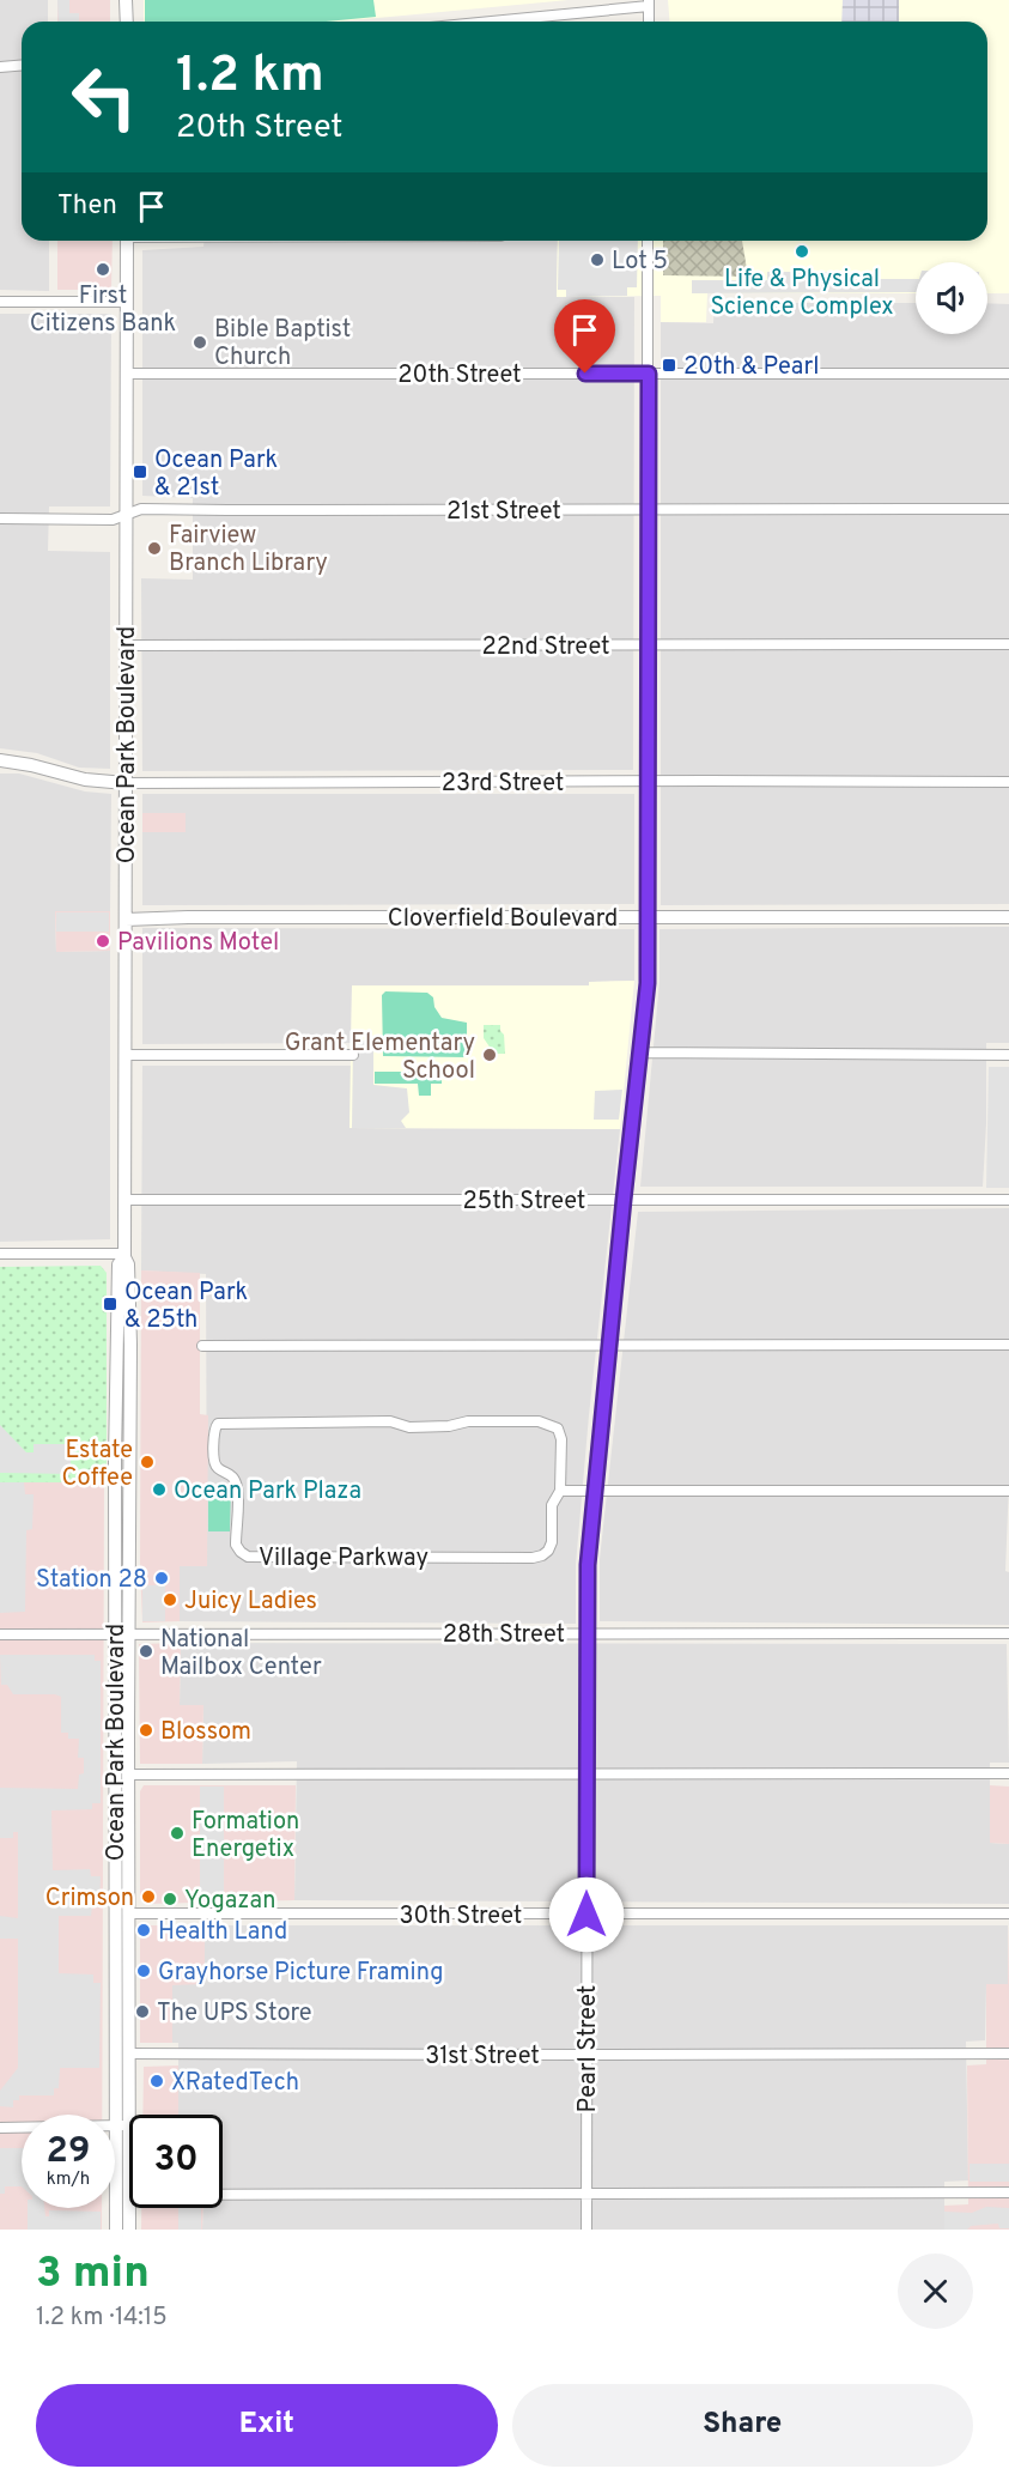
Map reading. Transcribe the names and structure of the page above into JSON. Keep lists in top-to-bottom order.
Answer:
{
  "streets": {
    "street": [
      "20th Street",
      "21st Street",
      "22nd Street",
      "Ocean Park Boulevard",
      "23rd Street",
      "Cloverfield Boulevard",
      "25th Street",
      "Village Parkway",
      "28th Street",
      "30th Street",
      "Pearl Street",
      "31st Street"
    ]
  },
  "crossings": [
    ["20th Street", "Ocean Park Boulevard"],
    ["20th Street", "Pearl Street"],
    ["21st Street", "Ocean Park Boulevard"],
    ["21st Street", "Pearl Street"],
    ["22nd Street", "Ocean Park Boulevard"],
    ["22nd Street", "Pearl Street"],
    ["Ocean Park Boulevard", "23rd Street"],
    ["Ocean Park Boulevard", "Cloverfield Boulevard"],
    ["Ocean Park Boulevard", "25th Street"],
    ["Ocean Park Boulevard", "28th Street"],
    ["Ocean Park Boulevard", "30th Street"],
    ["Ocean Park Boulevard", "31st Street"],
    ["23rd Street", "Pearl Street"],
    ["Cloverfield Boulevard", "Pearl Street"],
    ["25th Street", "Pearl Street"],
    ["28th Street", "Pearl Street"],
    ["30th Street", "Pearl Street"],
    ["Pearl Street", "31st Street"]
  ],
  "places": {
    "other": [
      "Life & Physical Science Complex",
      "Lot 5",
      "First Citizens Bank",
      "Bible Baptist Church",
      "Fairview Branch Library",
      "Pavilions Motel",
      "Grant Elementary School",
      "Estate Coffee",
      "Ocean Park Plaza",
      "Station 28",
      "Juicy Ladies",
      "National Mailbox Center",
      "Blossom",
      "Formation Energetix",
      "Crimson",
      "Yogazan",
      "Health Land",
      "Grayhorse Picture Framing",
      "The UPS Store",
      "XRatedTech"
    ],
    "transit": ["20th & Pearl", "Ocean Park & 21st", "Ocean Park & 25th"]
  },
  "page": {
    "turn": ["1.2 km", "20th Street"],
    "then": "Then",
    "speed": "29 km/h",
    "limit": "30",
    "heading": ["3 min", "1.2 km · 14:15"],
    "buttons": ["Exit", "Share"]
  }
}
